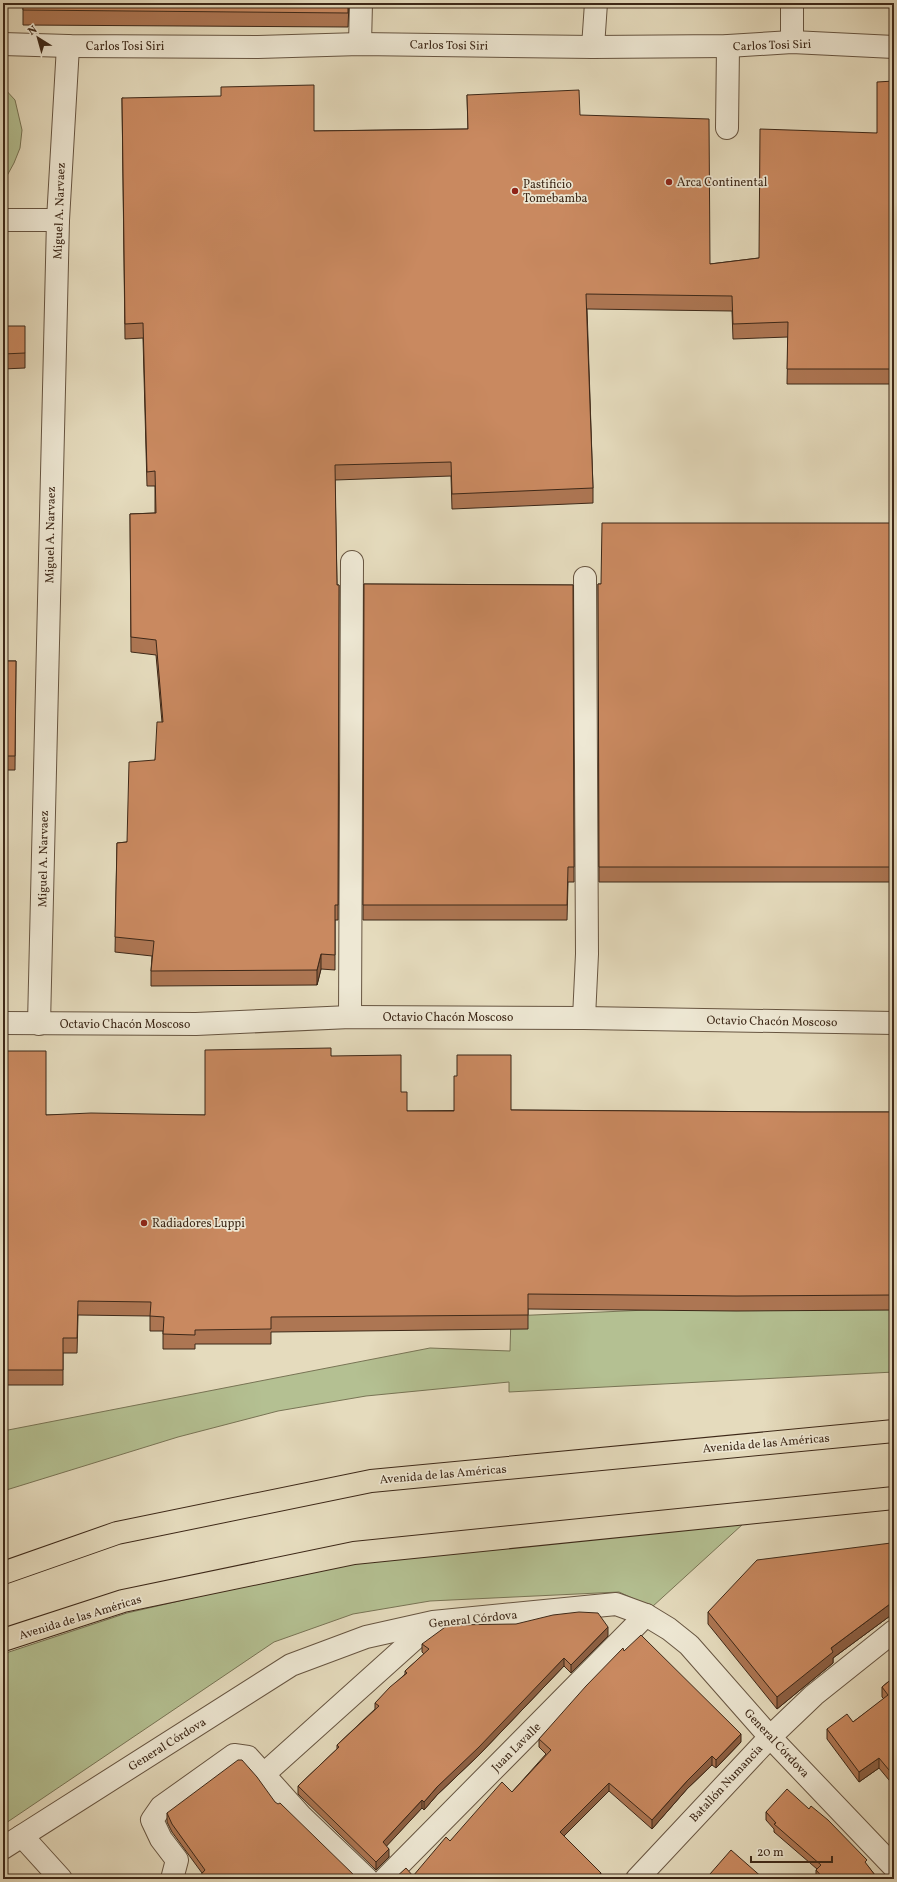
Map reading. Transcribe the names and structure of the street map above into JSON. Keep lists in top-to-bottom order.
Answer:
{
  "streets": {
    "main road": ["Avenida de las Américas"],
    "street": [
      "Carlos Tosi Siri",
      "Miguel A. Narvaez",
      "Octavio Chacón Moscoso",
      "General Córdova",
      "Juan Lavalle",
      "Batallón Numancia"
    ]
  },
  "crossings": [
    ["Carlos Tosi Siri", "Miguel A. Narvaez"],
    ["Miguel A. Narvaez", "Octavio Chacón Moscoso"],
    ["General Córdova", "Juan Lavalle"],
    ["General Córdova", "Batallón Numancia"]
  ],
  "places": ["Arca Continental", "Pastificio Tomebamba", "Radiadores Luppi"],
  "scale_bar": "20 m",
  "north": "top left"
}
